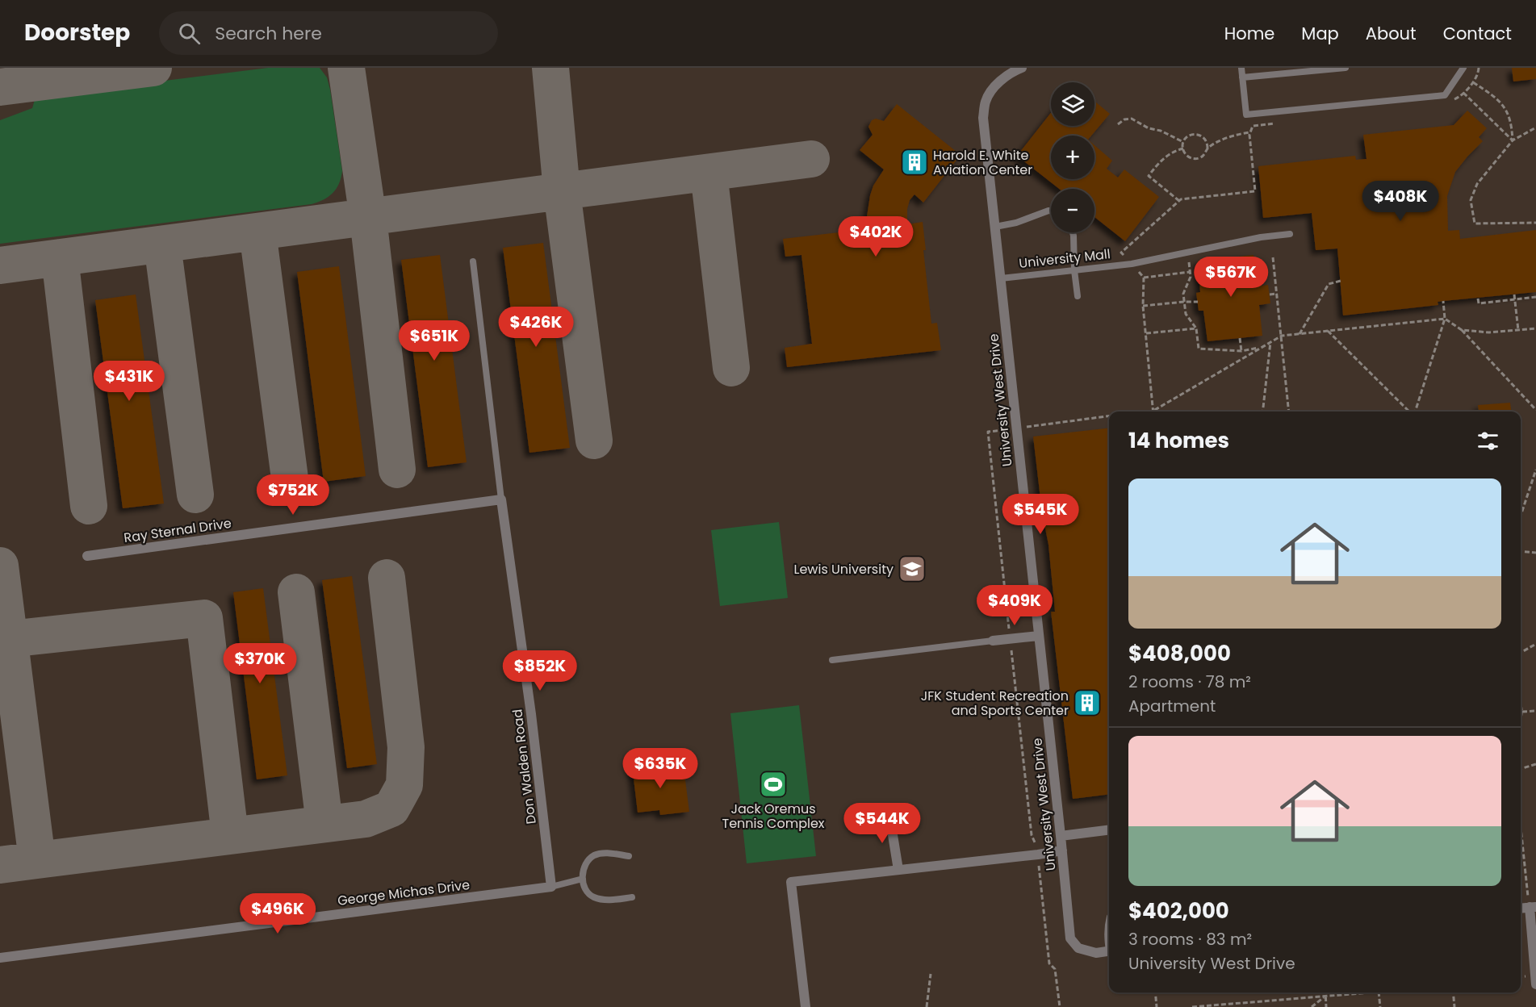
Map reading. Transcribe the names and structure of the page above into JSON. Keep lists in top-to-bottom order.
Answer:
{
  "streets": {
    "street": [
      "University West Drive",
      "Ray Sternal Drive",
      "Don Walden Road",
      "George Michas Drive"
    ],
    "lane": ["University Mall"]
  },
  "crossings": [
    ["University Mall", "University West Drive"],
    ["Ray Sternal Drive", "Don Walden Road"],
    ["Don Walden Road", "George Michas Drive"]
  ],
  "places": {
    "building": ["Harold E. White Aviation Center", "JFK Student Recreation and Sports Center"],
    "school or university": ["Lewis University"],
    "sports": ["Jack Oremus Tennis Complex"]
  },
  "page": {
    "header": "Doorstep",
    "search": "Search here",
    "nav": [
      "Home",
      "Map",
      "About",
      "Contact"
    ],
    "map_buttons": ["+", "−"],
    "price": [
      "$408K",
      "$402K",
      "$567K",
      "$426K",
      "$651K",
      "$431K",
      "$752K",
      "$545K",
      "$409K",
      "$370K",
      "$852K",
      "$635K",
      "$544K",
      "$496K"
    ],
    "heading": "14 homes",
    "list": [
      {
        "name": "$408,000",
        "note": "2 rooms · 78 m² · Apartment"
      },
      {
        "name": "$402,000",
        "note": "3 rooms · 83 m² · University West Drive"
      }
    ]
  }
}
